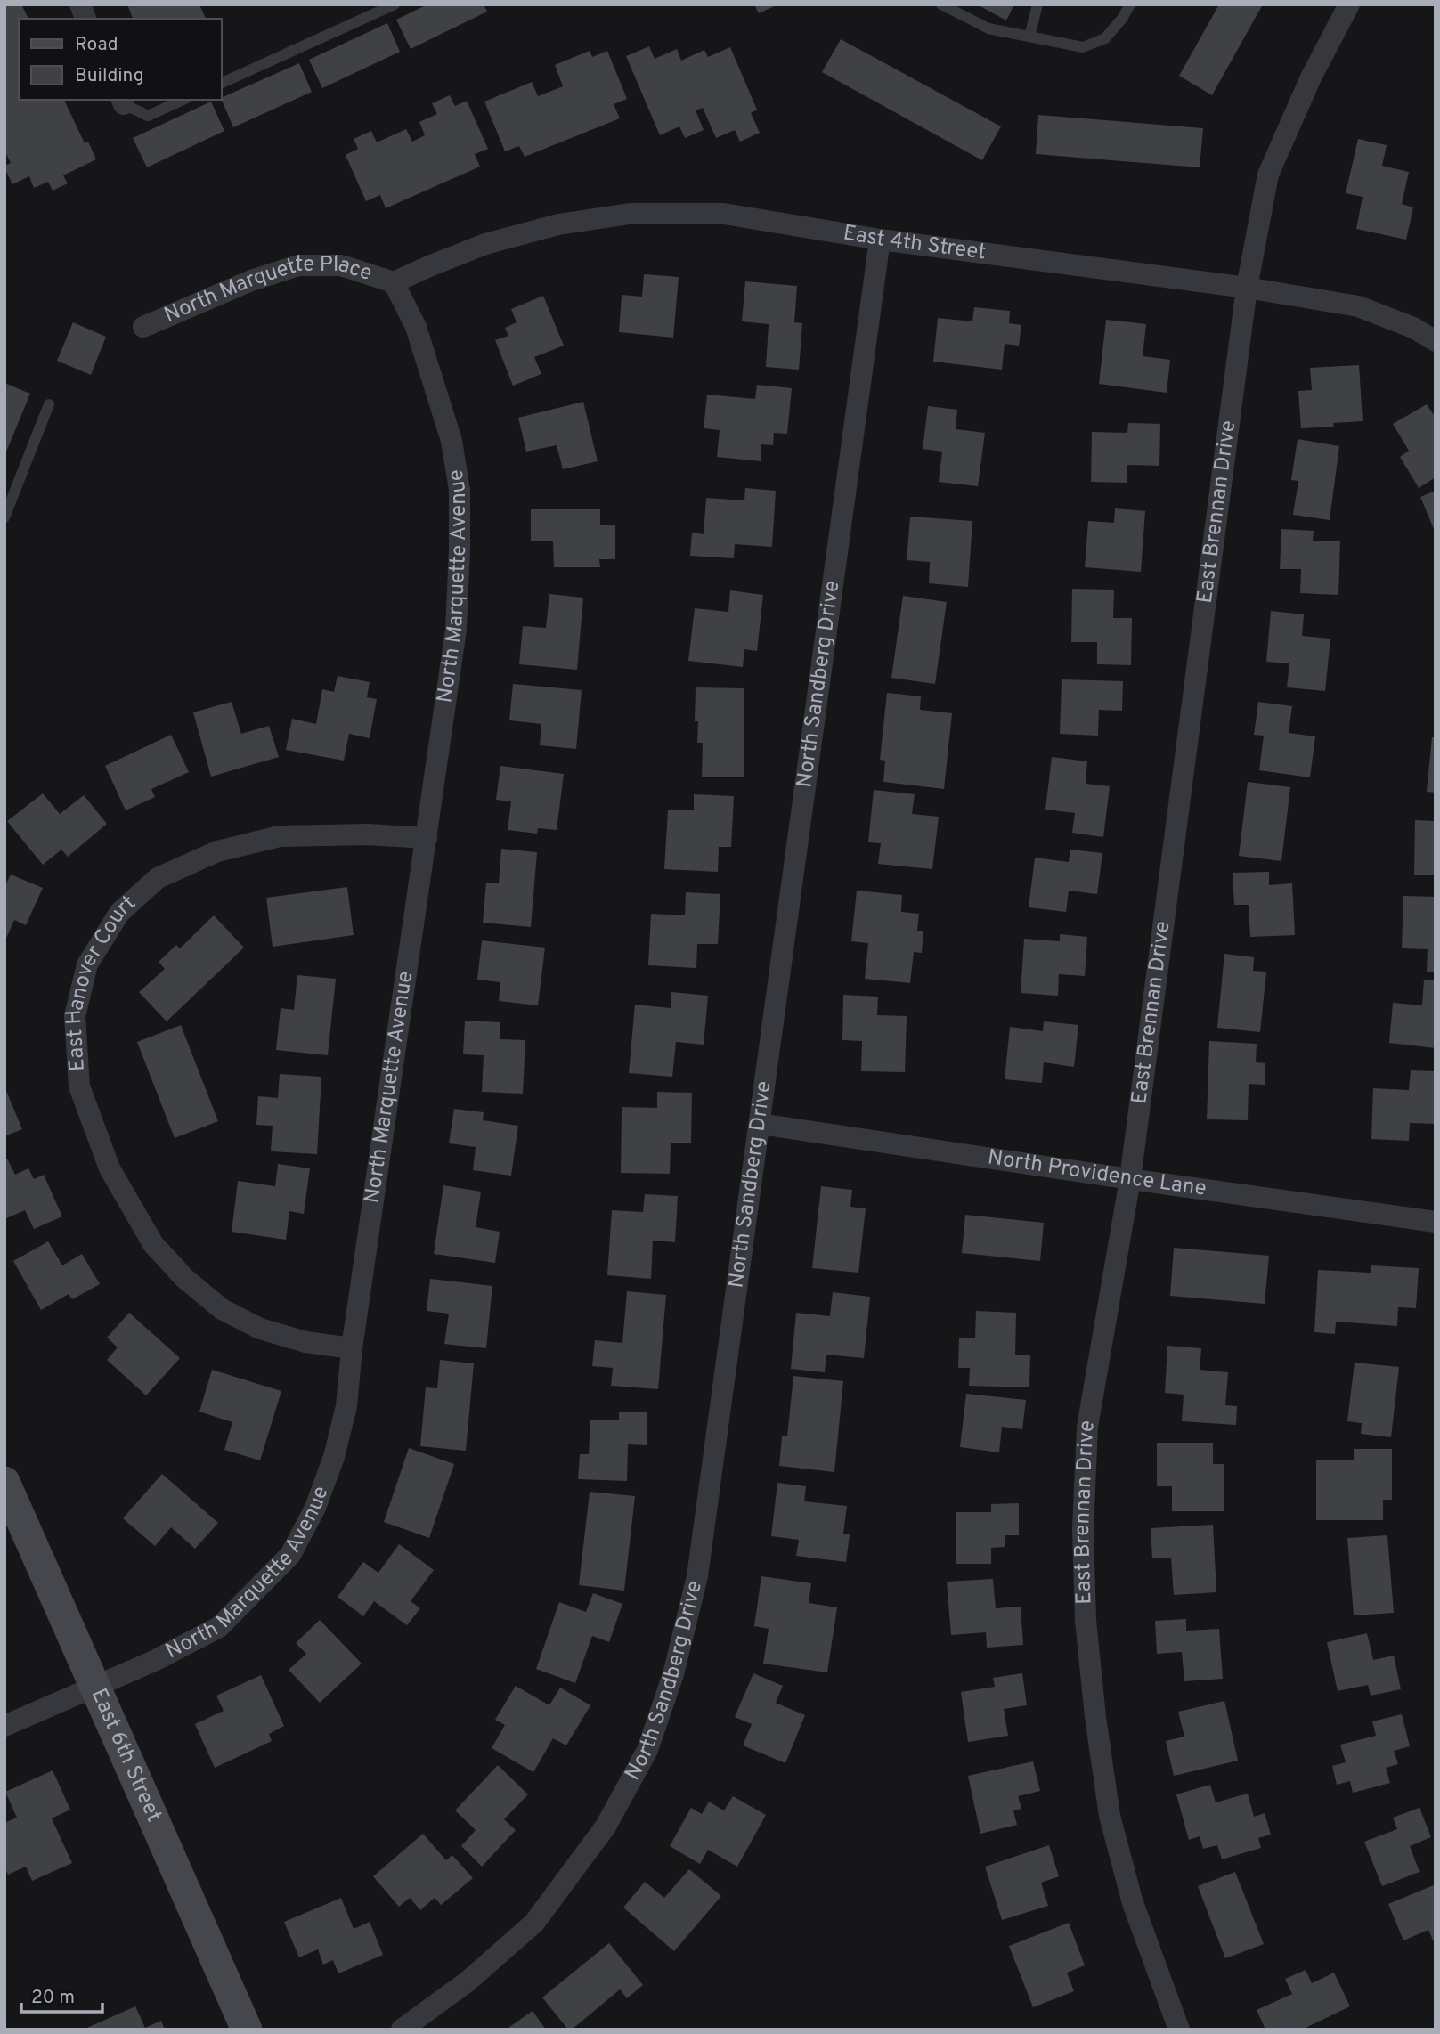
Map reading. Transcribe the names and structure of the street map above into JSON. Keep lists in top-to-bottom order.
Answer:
{
  "streets": {
    "main road": ["East 6th Street"],
    "street": [
      "East 4th Street",
      "North Marquette Place",
      "East Brennan Drive",
      "North Marquette Avenue",
      "North Sandberg Drive",
      "East Hanover Court",
      "North Providence Lane"
    ]
  },
  "crossings": [
    ["East 4th Street", "North Marquette Place"],
    ["East 4th Street", "East Brennan Drive"],
    ["East 4th Street", "North Marquette Avenue"],
    ["East 4th Street", "North Sandberg Drive"],
    ["North Marquette Place", "North Marquette Avenue"],
    ["East Brennan Drive", "North Providence Lane"],
    ["North Marquette Avenue", "East Hanover Court"],
    ["North Marquette Avenue", "East 6th Street"],
    ["North Sandberg Drive", "North Providence Lane"]
  ],
  "legend": ["Road", "Building"],
  "scale_bar": "20 m"
}
